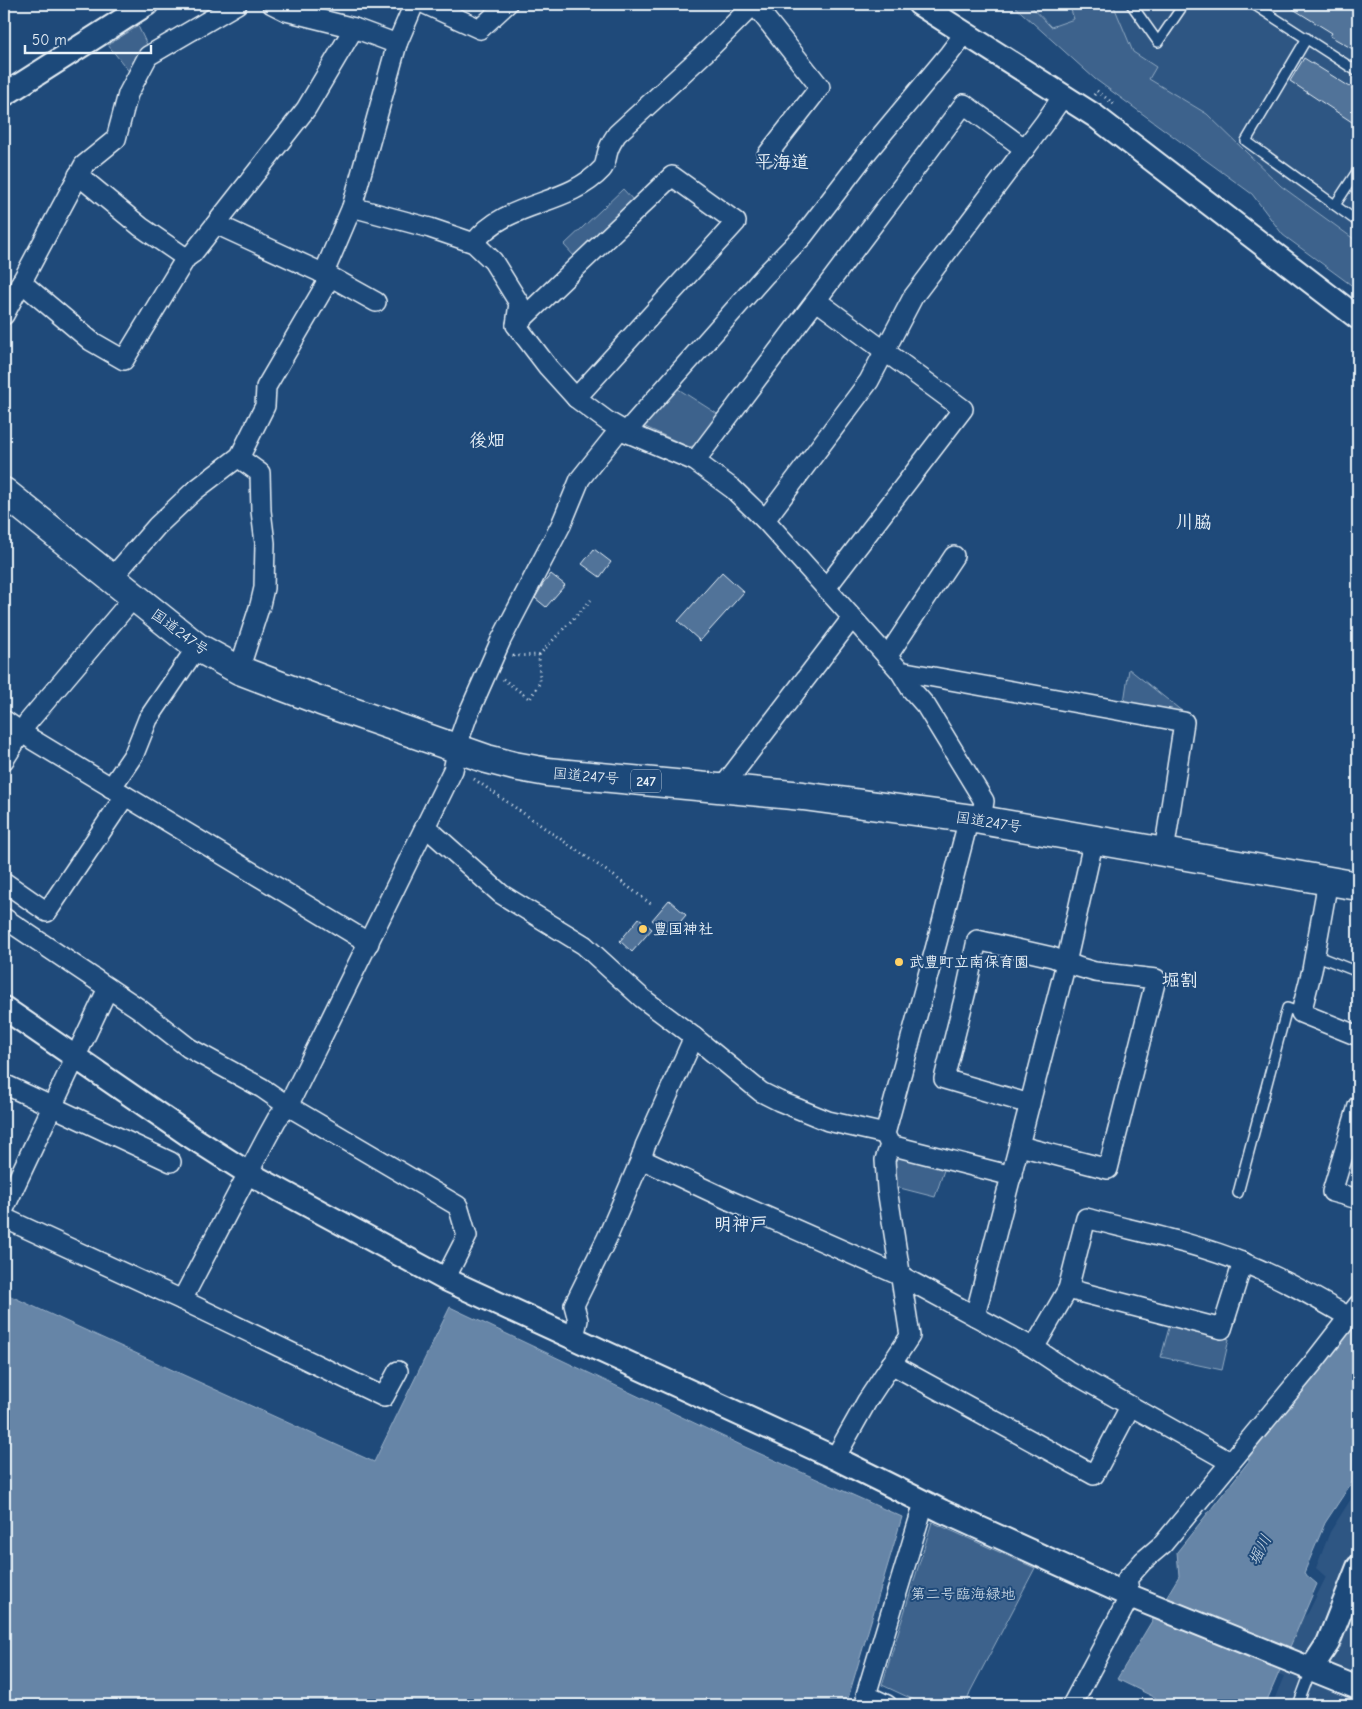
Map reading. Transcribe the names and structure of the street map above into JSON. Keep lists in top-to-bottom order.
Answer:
{
  "streets": {
    "highway": ["国道247号", "247"]
  },
  "districts": [
    "平海道",
    "後畑",
    "川脇",
    "堀割",
    "明神戸"
  ],
  "water": ["堀川"],
  "parks": ["第二号臨海緑地"],
  "places": ["豊国神社", "武豊町立南保育園"],
  "scale_bar": "50 m"
}
